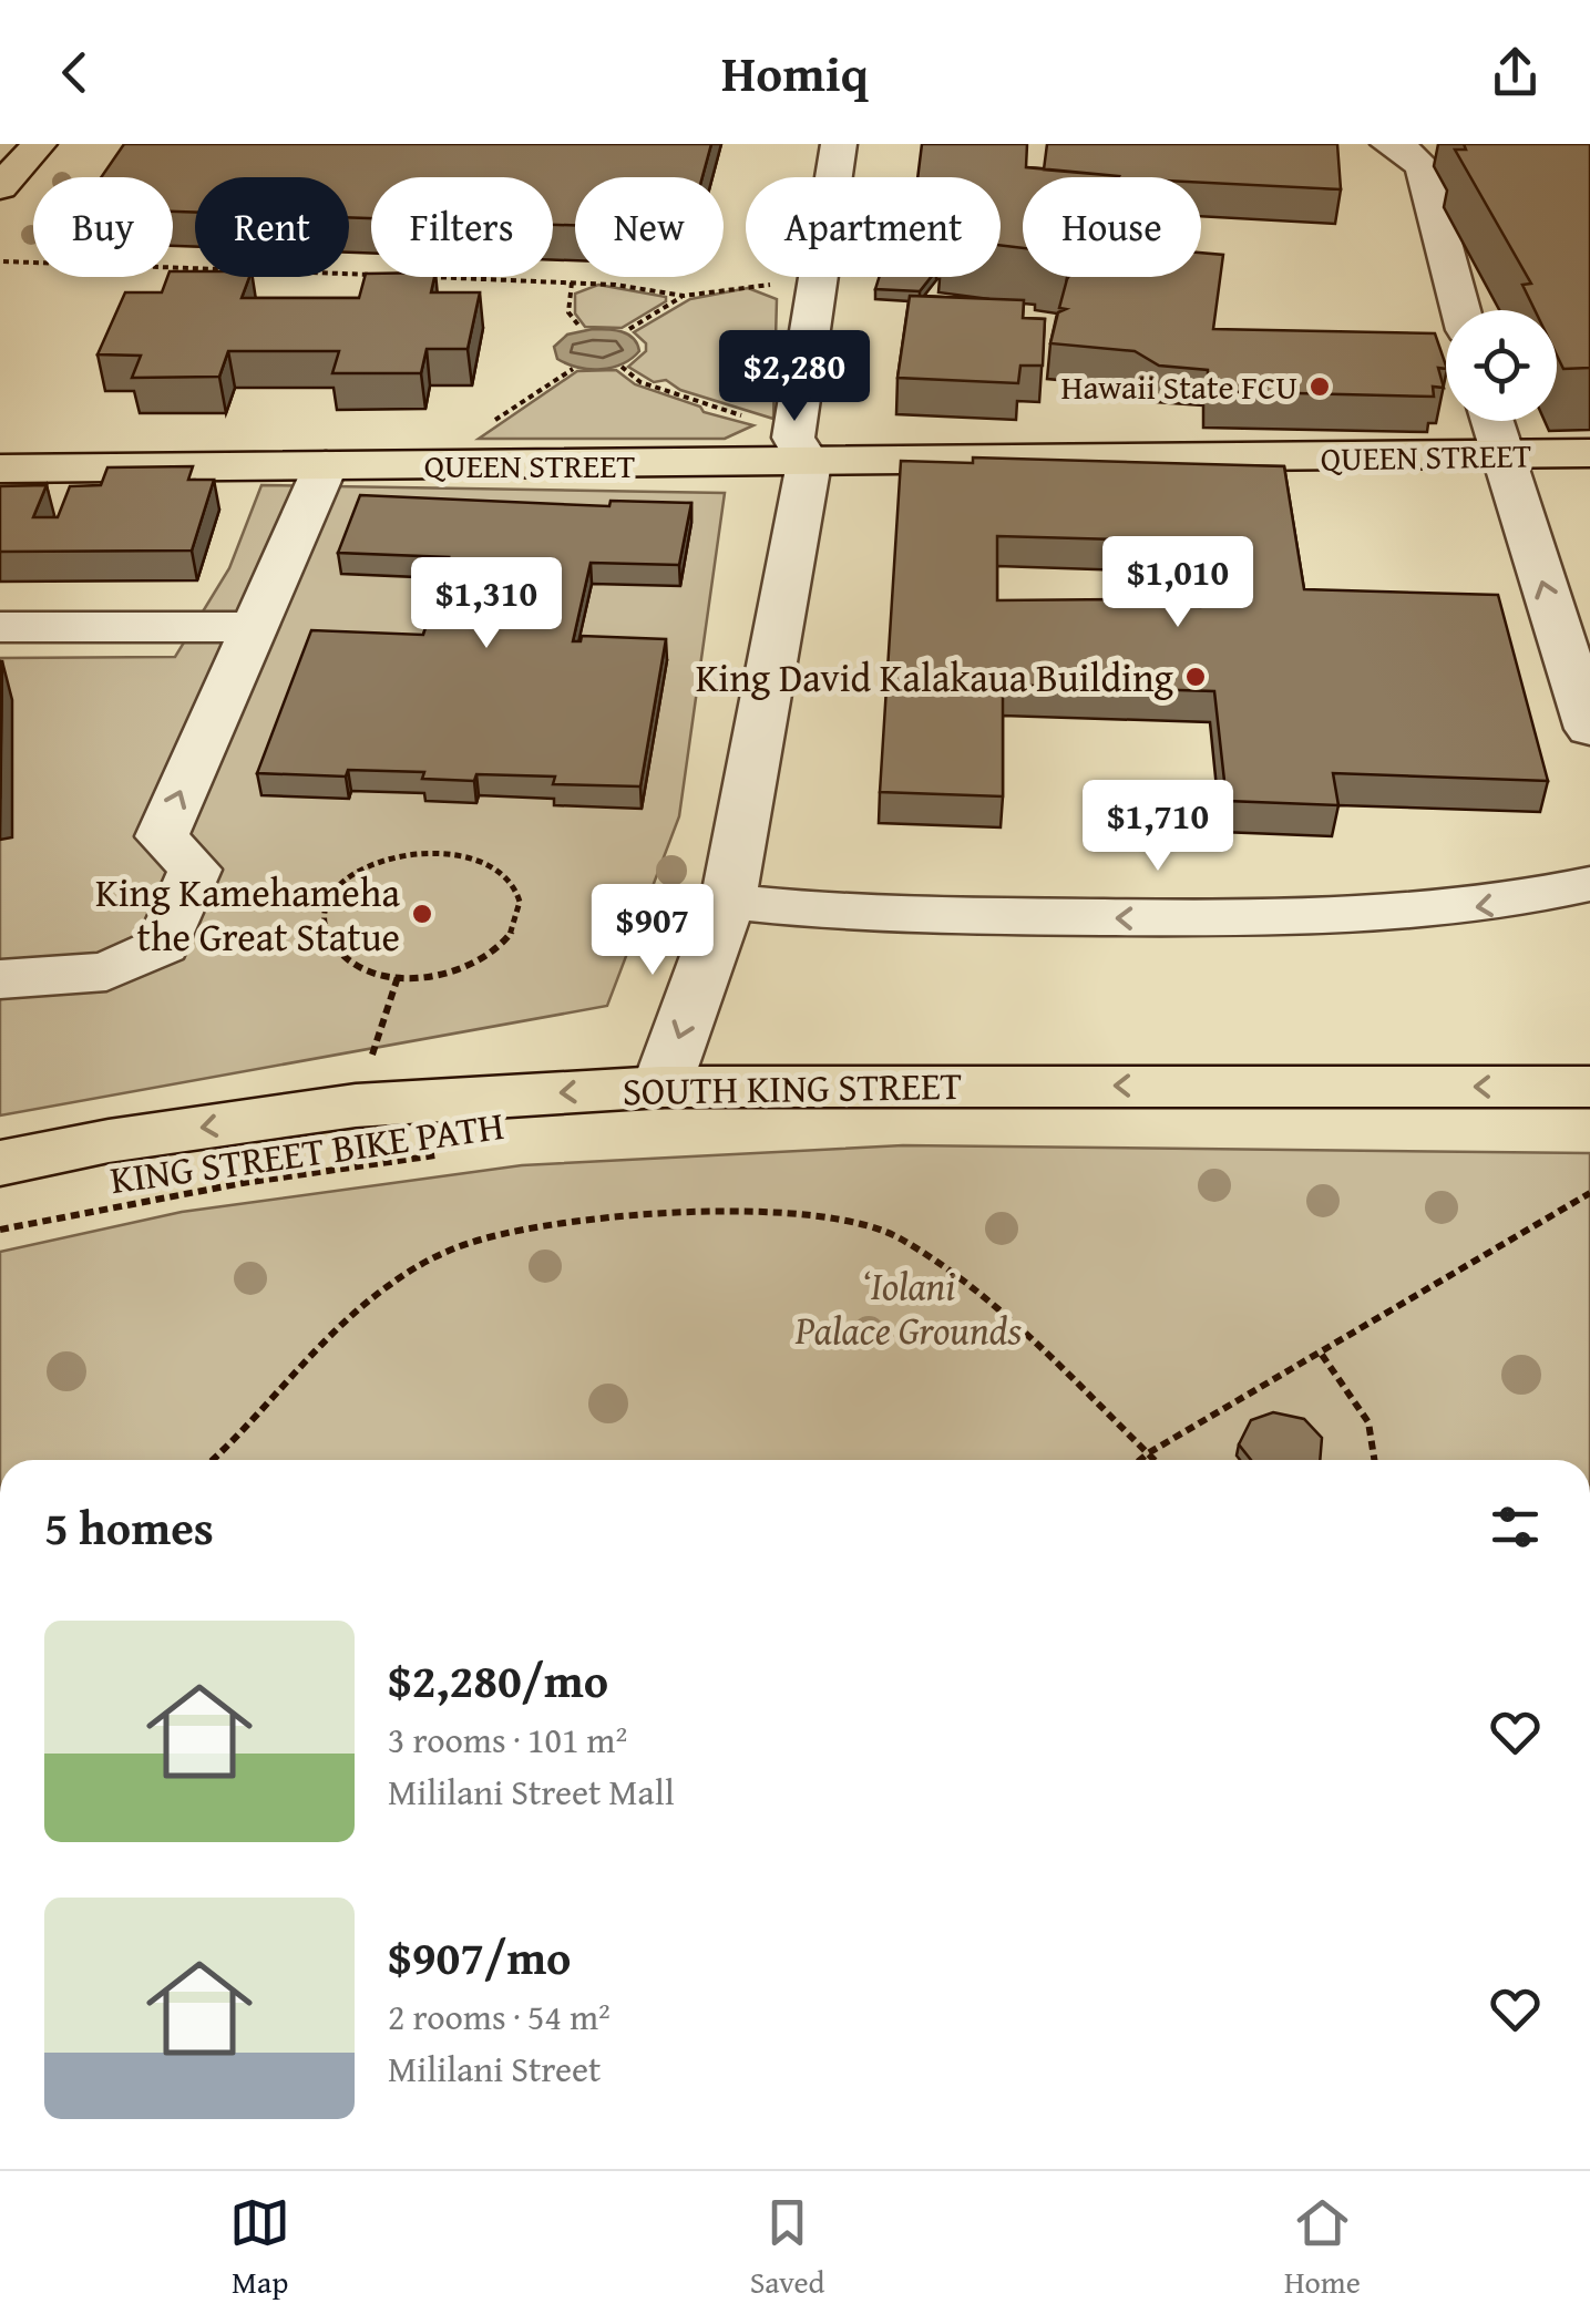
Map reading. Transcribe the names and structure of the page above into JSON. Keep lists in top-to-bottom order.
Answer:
{
  "streets": {
    "main road": ["QUEEN STREET", "SOUTH KING STREET"],
    "path": ["KING STREET BIKE PATH"]
  },
  "one_way": ["SOUTH KING STREET"],
  "parks": ["ʻIolani Palace Grounds"],
  "places": ["Hawaii State FCU", "King David Kalakaua Building", "King Kamehameha the Great Statue"],
  "page": {
    "header": "Homiq",
    "chip": [
      "Buy",
      "Rent",
      "Filters",
      "New",
      "Apartment",
      "House"
    ],
    "price": [
      "$2,280",
      "$1,010",
      "$1,310",
      "$1,710",
      "$907"
    ],
    "heading": "5 homes",
    "list": [
      {
        "name": "$2,280/mo",
        "note": "3 rooms · 101 m² · Mililani Street Mall"
      },
      {
        "name": "$907/mo",
        "note": "2 rooms · 54 m² · Mililani Street"
      }
    ],
    "tabs": ["Map", "Saved", "Home"]
  }
}
